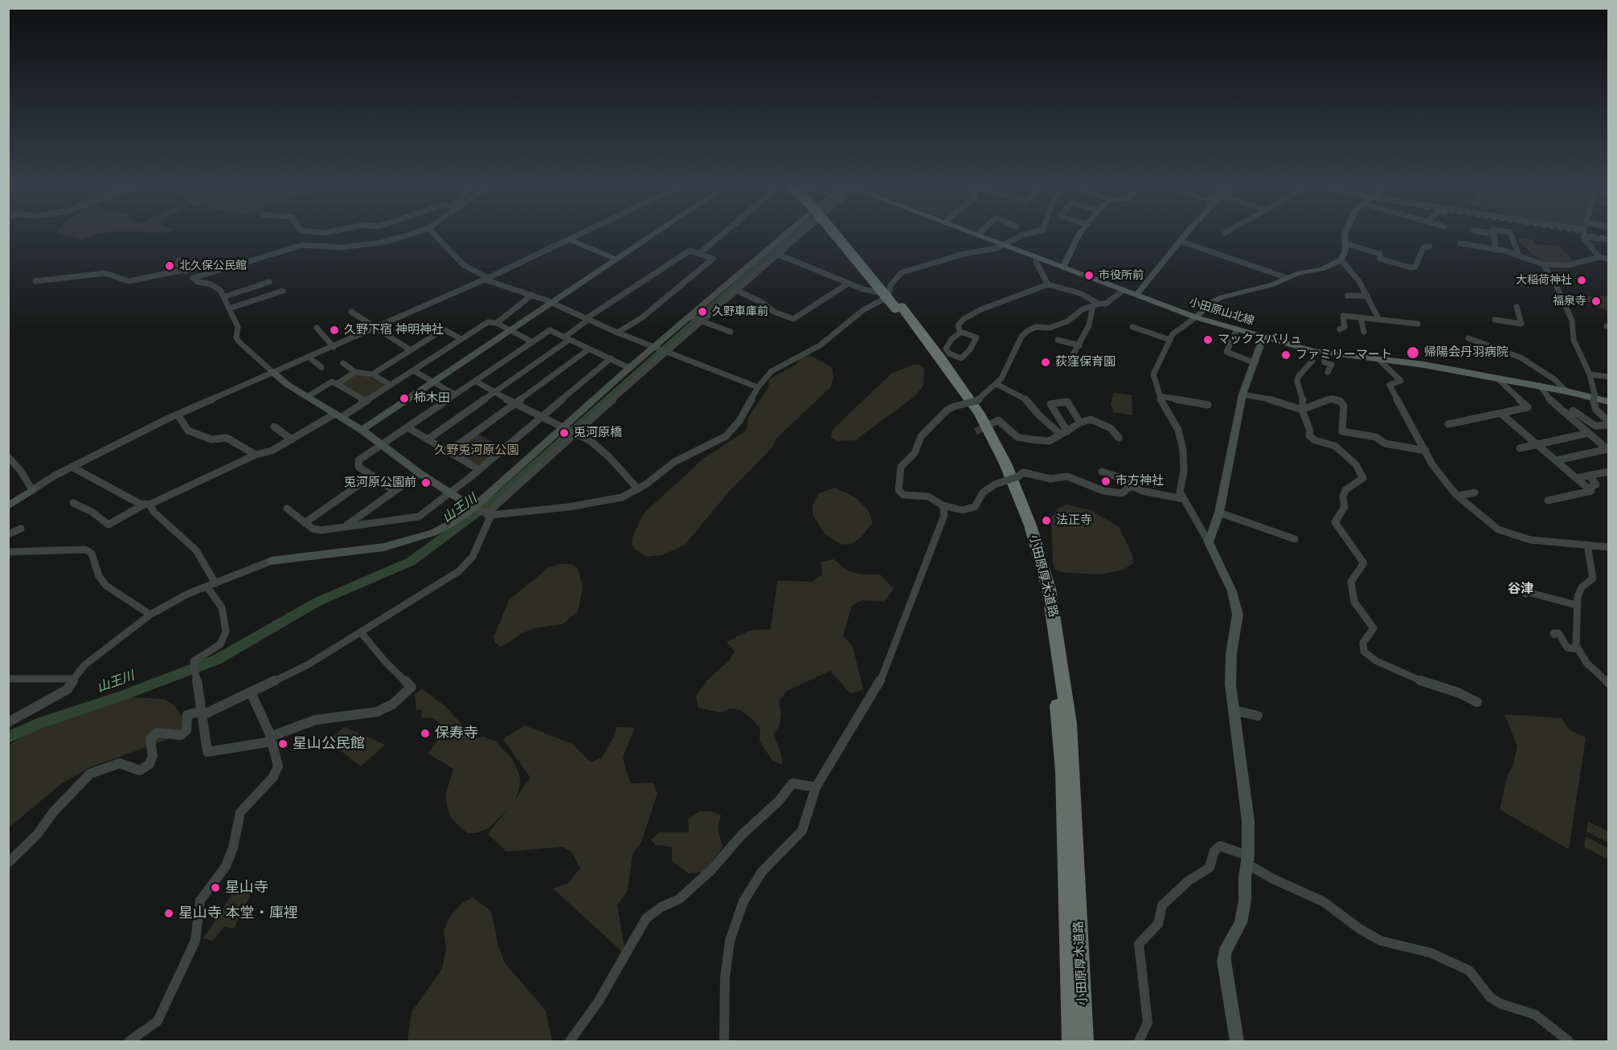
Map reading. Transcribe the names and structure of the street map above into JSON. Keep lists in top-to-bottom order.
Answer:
{
  "streets": {
    "highway": ["小田原厚木道路"],
    "main road": ["小田原山北線"]
  },
  "districts": ["谷津"],
  "water": ["山王川"],
  "parks": ["久野兎河原公園"],
  "places": [
    "北久保公民館",
    "市役所前",
    "大稲荷神社",
    "福泉寺",
    "久野車庫前",
    "久野下宿 神明神社",
    "マックスバリュ",
    "帰陽会丹羽病院",
    "ファミリーマート",
    "荻窪保育園",
    "柿木田",
    "兎河原橋",
    "市方神社",
    "兎河原公園前",
    "法正寺",
    "保寿寺",
    "星山公民館",
    "星山寺",
    "星山寺 本堂・庫裡"
  ]
}
